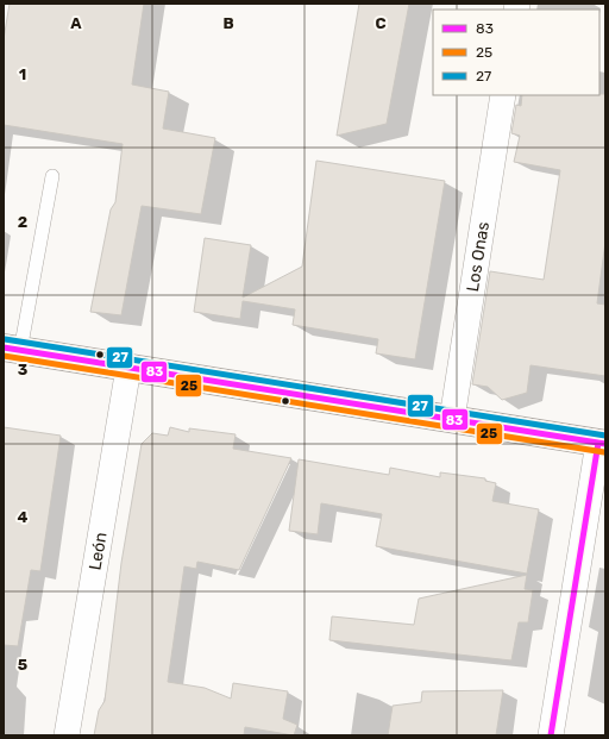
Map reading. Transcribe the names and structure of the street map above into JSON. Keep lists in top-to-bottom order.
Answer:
{
  "streets": {
    "street": ["Los Onas", "León"]
  },
  "lines": ["transit line 27", "transit line 83", "transit line 25"],
  "legend": ["83", "25", "27"],
  "grid": {
    "columns": ["A", "B", "C"],
    "rows": [
      "1",
      "2",
      "3",
      "4",
      "5"
    ]
  }
}
